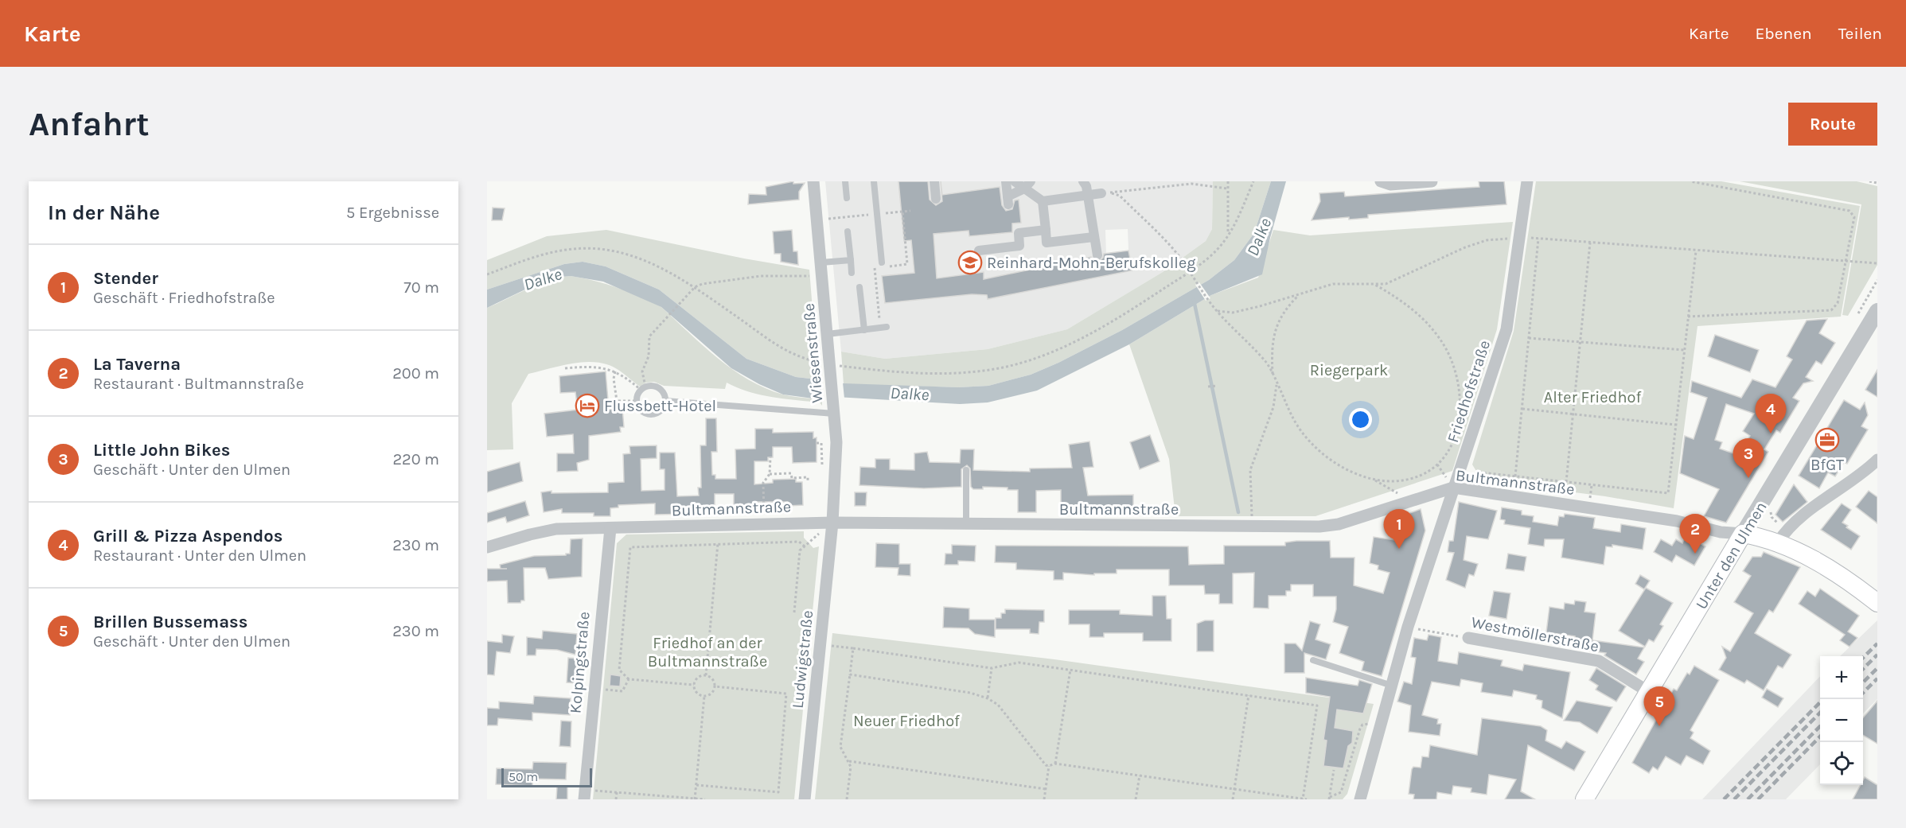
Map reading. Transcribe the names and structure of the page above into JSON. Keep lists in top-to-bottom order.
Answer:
{
  "streets": {
    "main road": ["Unter den Ulmen"],
    "street": [
      "Wiesenstraße",
      "Friedhofstraße",
      "Bultmannstraße",
      "Westmöllerstraße",
      "Ludwigstraße",
      "Kolpingstraße"
    ]
  },
  "crossings": [
    ["Wiesenstraße", "Bultmannstraße"],
    ["Wiesenstraße", "Ludwigstraße"],
    ["Friedhofstraße", "Bultmannstraße"],
    ["Friedhofstraße", "Westmöllerstraße"],
    ["Bultmannstraße", "Unter den Ulmen"],
    ["Bultmannstraße", "Ludwigstraße"],
    ["Bultmannstraße", "Kolpingstraße"],
    ["Unter den Ulmen", "Westmöllerstraße"]
  ],
  "water": ["Dalke"],
  "parks": [
    "Riegerpark",
    "Alter Friedhof",
    "Friedhof an der Bultmannstraße",
    "Neuer Friedhof"
  ],
  "places": {
    "school or university": ["Reinhard-Mohn-Berufskolleg"],
    "hotel": ["Flussbett-Hotel"],
    "office": ["BfGT"]
  },
  "scale_bar": "50 m",
  "page": {
    "header": "Karte",
    "nav": ["Karte", "Ebenen", "Teilen"],
    "buttons": "Route",
    "title": "Anfahrt",
    "heading": ["In der Nähe", "5 Ergebnisse"],
    "list": [
      {
        "mark": "1",
        "name": "Stender",
        "note": "Geschäft · Friedhofstraße",
        "value": "70 m"
      },
      {
        "mark": "2",
        "name": "La Taverna",
        "note": "Restaurant · Bultmannstraße",
        "value": "200 m"
      },
      {
        "mark": "3",
        "name": "Little John Bikes",
        "note": "Geschäft · Unter den Ulmen",
        "value": "220 m"
      },
      {
        "mark": "4",
        "name": "Grill & Pizza Aspendos",
        "note": "Restaurant · Unter den Ulmen",
        "value": "230 m"
      },
      {
        "mark": "5",
        "name": "Brillen Bussemass",
        "note": "Geschäft · Unter den Ulmen",
        "value": "230 m"
      }
    ],
    "pins": [
      "4",
      "3",
      "1",
      "2",
      "5"
    ],
    "map_buttons": ["+", "−"],
    "scale": "50 m"
  }
}
